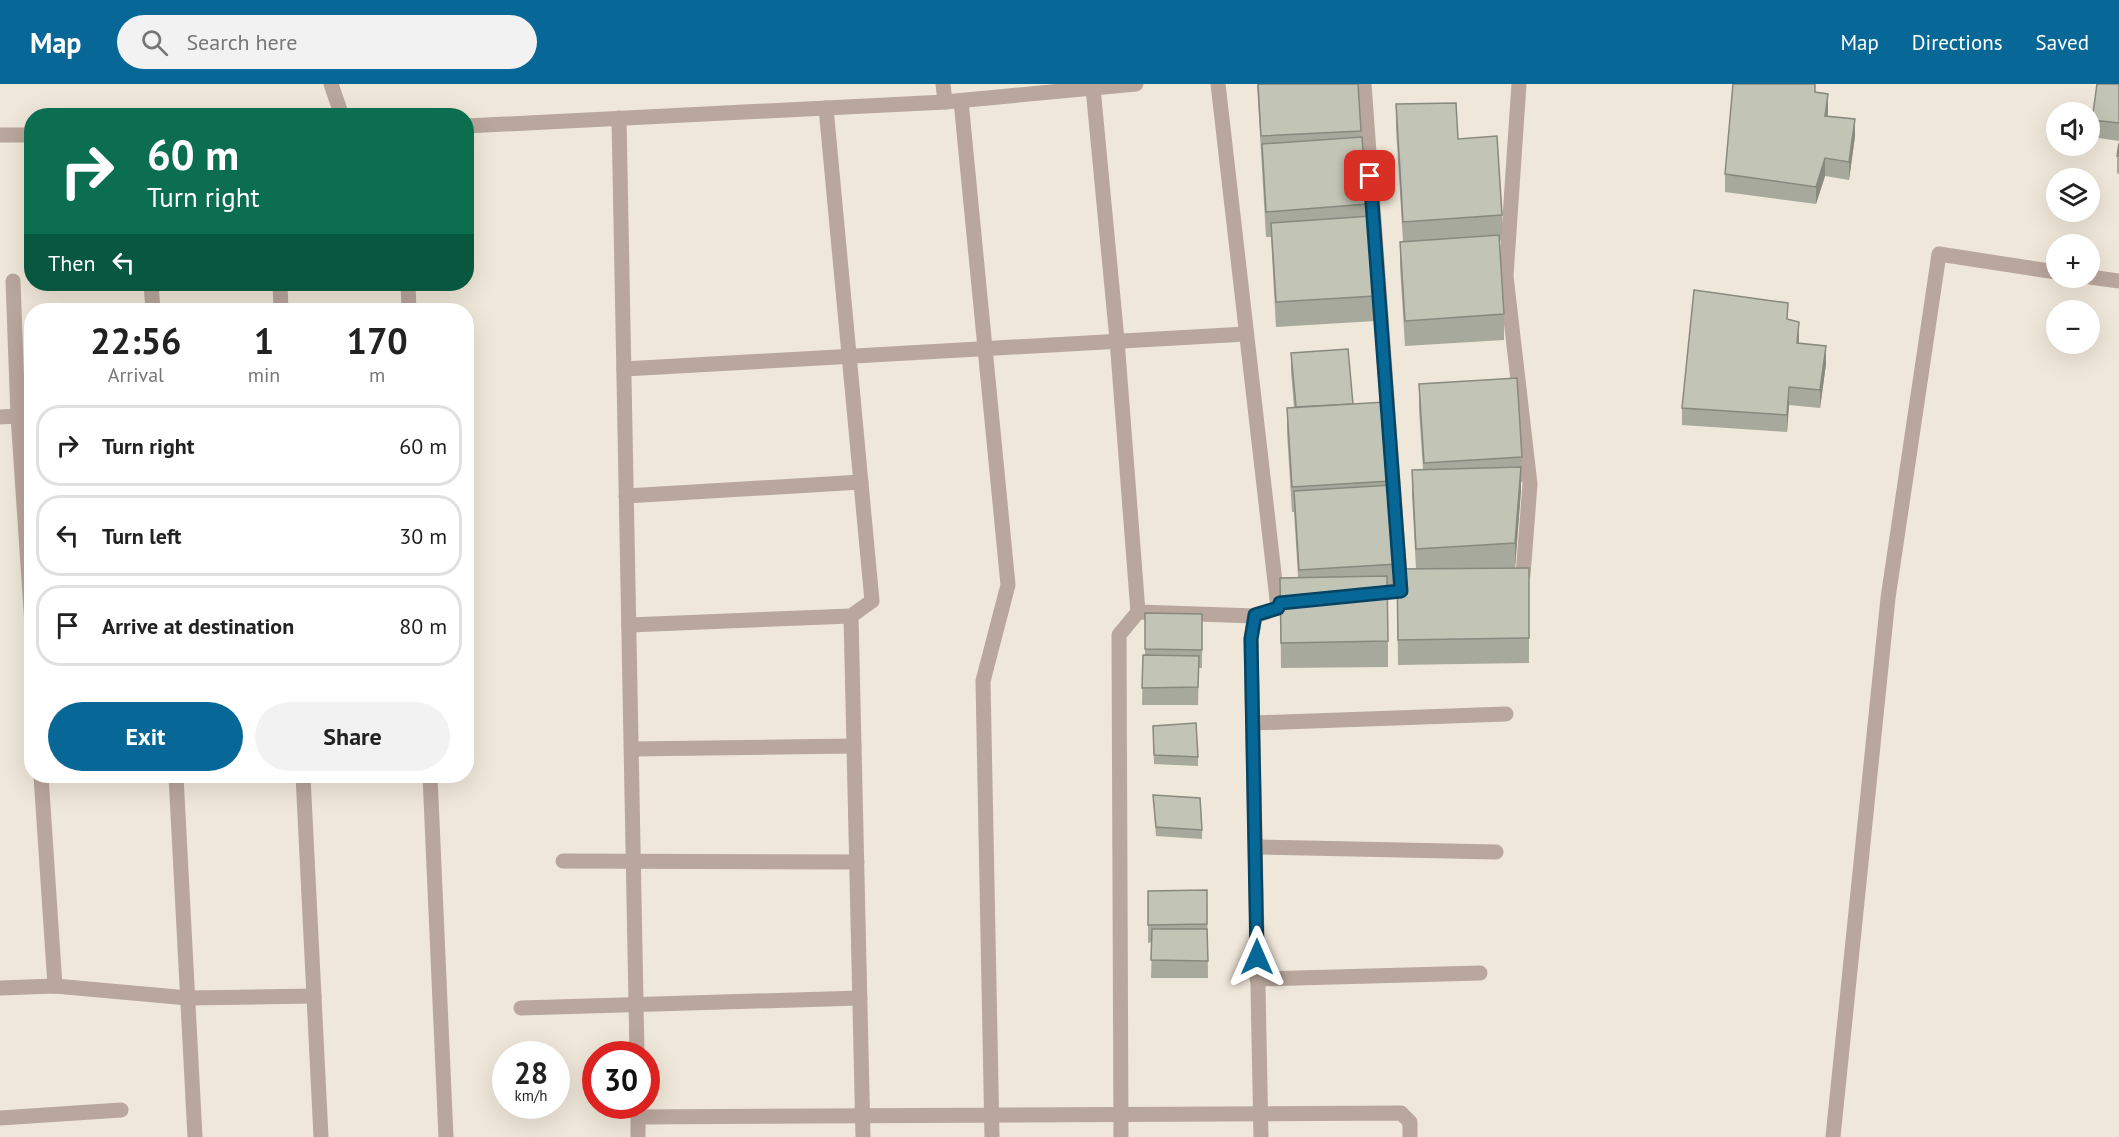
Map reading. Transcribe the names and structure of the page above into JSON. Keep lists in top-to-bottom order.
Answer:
{
  "page": {
    "header": "Map",
    "search": "Search here",
    "nav": ["Map", "Directions", "Saved"],
    "map_buttons": ["+", "−"],
    "turn": ["60 m", "Turn right"],
    "then": "Then",
    "eta": [
      "22:56",
      "Arrival",
      "1",
      "min",
      "170",
      "m"
    ],
    "list": [
      {
        "name": "Turn right",
        "value": "60 m"
      },
      {
        "name": "Turn left",
        "value": "30 m"
      },
      {
        "name": "Arrive at destination",
        "value": "80 m"
      }
    ],
    "buttons": ["Exit", "Share"],
    "speed": "28 km/h",
    "limit": "30"
  }
}
